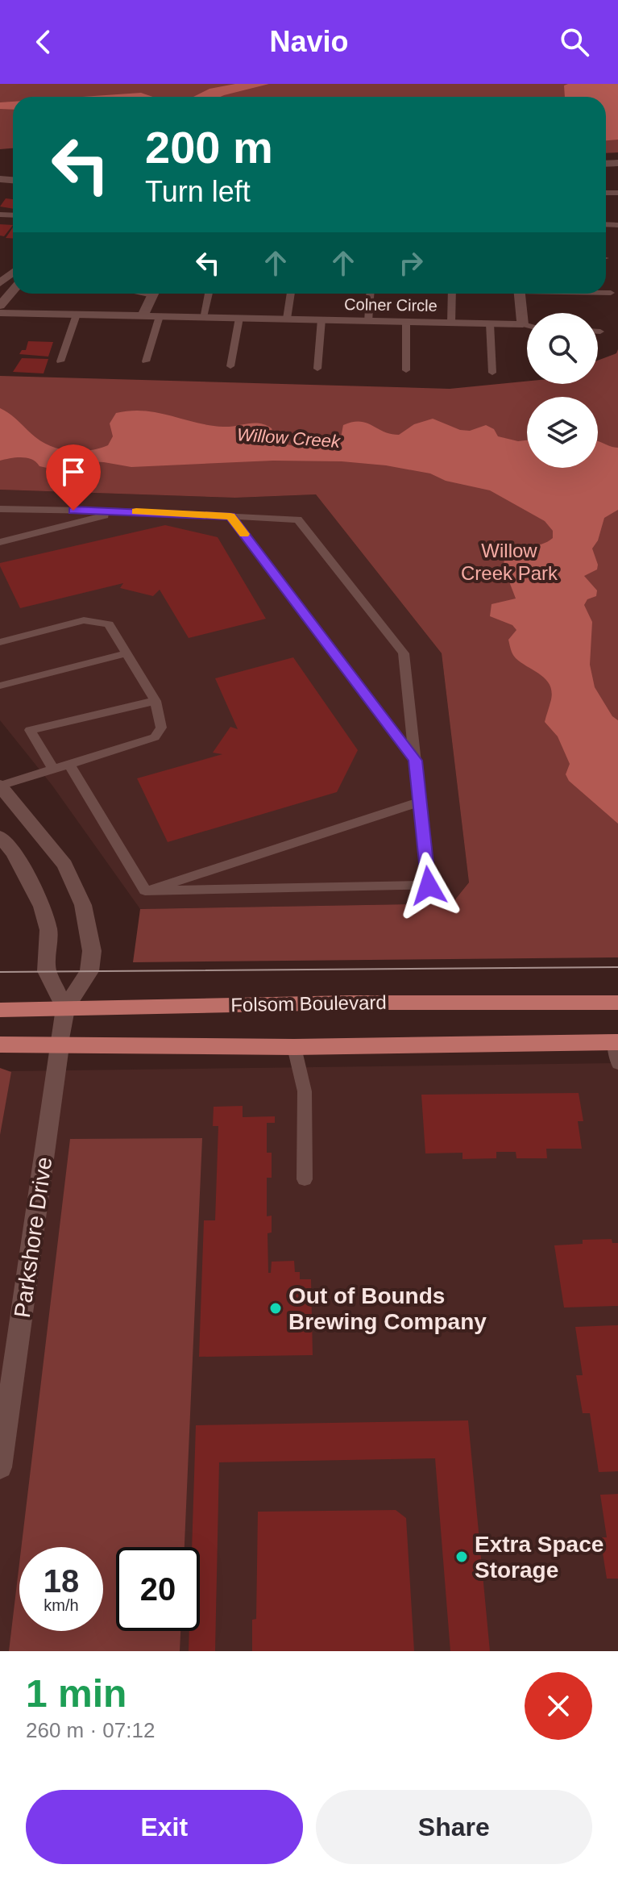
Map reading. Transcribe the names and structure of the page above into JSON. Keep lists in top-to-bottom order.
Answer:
{
  "streets": {
    "main road": ["Folsom Boulevard"],
    "street": ["Colner Circle", "Parkshore Drive"]
  },
  "crossings": [
    ["Folsom Boulevard", "Parkshore Drive"]
  ],
  "water": ["Willow Creek"],
  "parks": ["Willow Creek Park"],
  "places": ["Out of Bounds Brewing Company", "Extra Space Storage"],
  "page": {
    "header": "Navio",
    "turn": ["200 m", "Turn left"],
    "speed": "18 km/h",
    "limit": "20",
    "heading": ["1 min", "260 m · 07:12"],
    "buttons": ["Exit", "Share"]
  }
}
